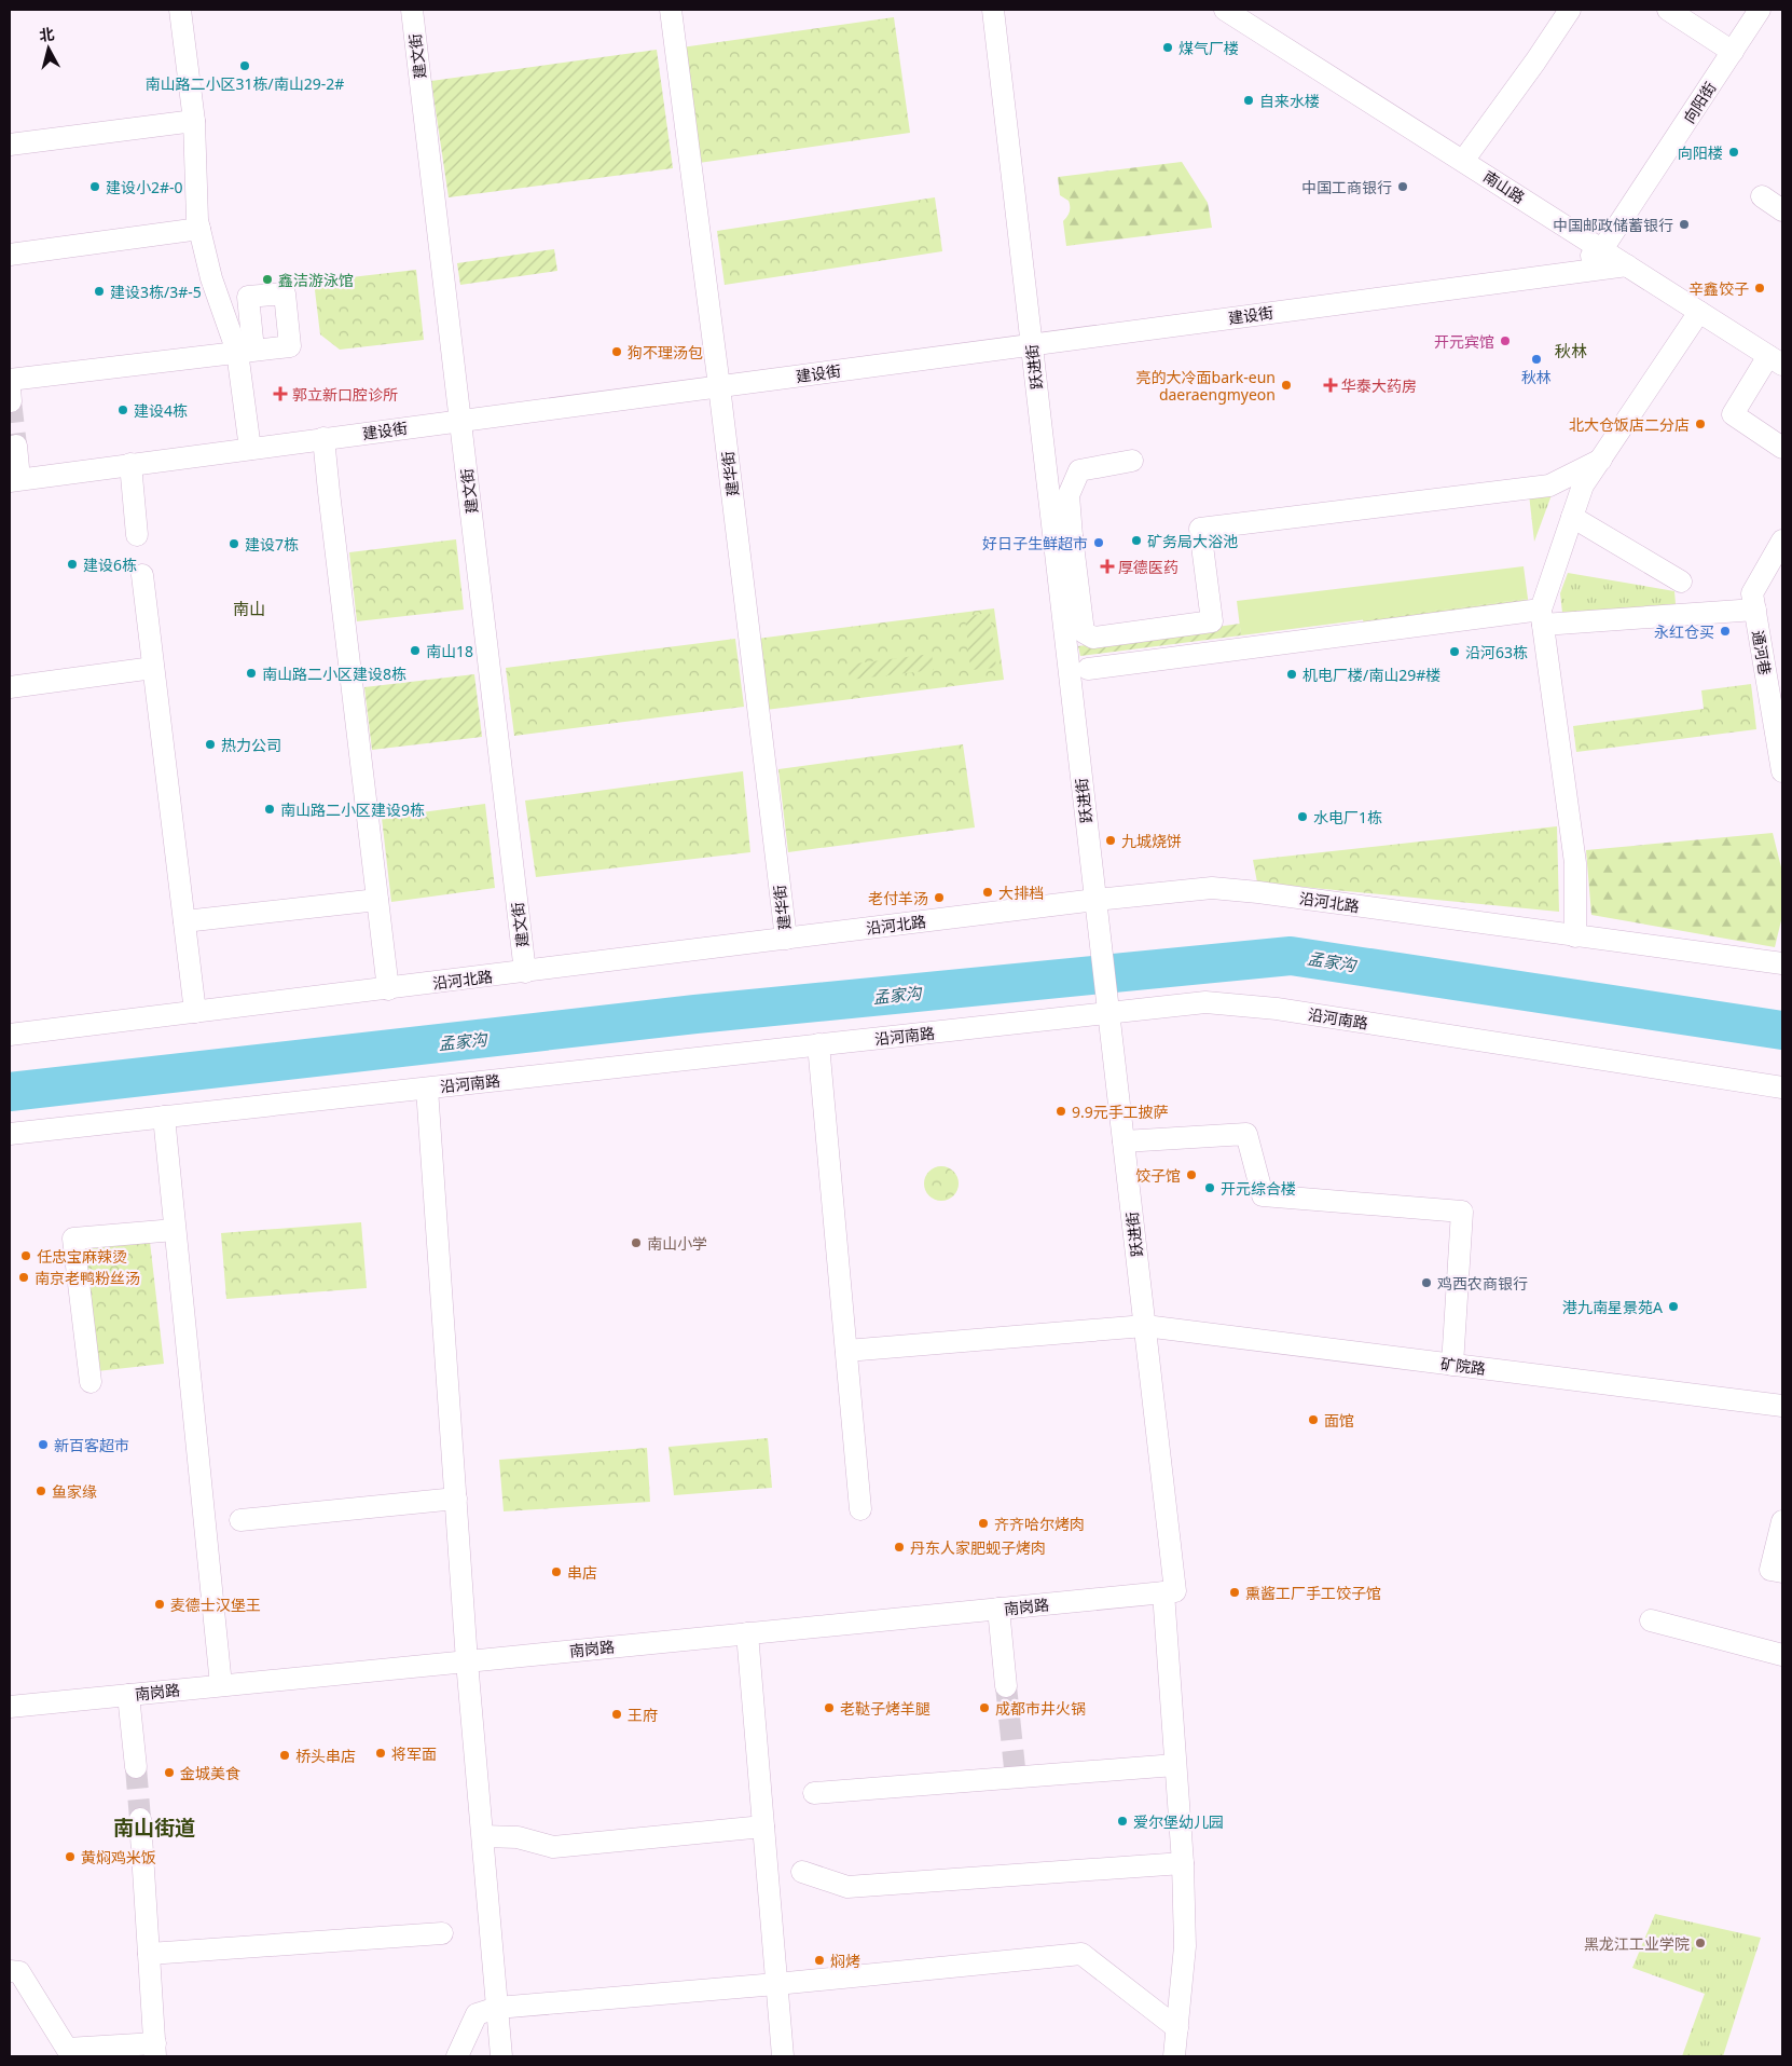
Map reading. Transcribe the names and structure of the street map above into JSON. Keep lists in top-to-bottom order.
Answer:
{
  "streets": {
    "street": [
      "建文街",
      "向阳街",
      "南山路",
      "建设街",
      "跃进街",
      "建华街",
      "通河巷",
      "沿河北路",
      "沿河南路",
      "矿院路",
      "南岗路"
    ]
  },
  "crossings": [
    ["建文街", "建设街"],
    ["建文街", "沿河北路"],
    ["向阳街", "南山路"],
    ["南山路", "建设街"],
    ["建设街", "跃进街"],
    ["建设街", "建华街"],
    ["跃进街", "沿河北路"],
    ["跃进街", "沿河南路"],
    ["跃进街", "矿院路"],
    ["跃进街", "南岗路"],
    ["建华街", "沿河北路"]
  ],
  "districts": ["秋林", "南山", "南山街道"],
  "water": ["孟家沟"],
  "places": {
    "other": [
      "煤气厂楼",
      "南山路二小区31栋/南山29-2#",
      "自来水楼",
      "向阳楼",
      "建设小2#-0",
      "中国工商银行",
      "中国邮政储蓄银行",
      "鑫洁游泳馆",
      "辛鑫饺子",
      "建设3栋/3#-5",
      "开元宾馆",
      "狗不理汤包",
      "秋林",
      "亮的大冷面bark-eun daeraengmyeon",
      "建设4栋",
      "北大仓饭店二分店",
      "矿务局大浴池",
      "好日子生鲜超市",
      "建设7栋",
      "建设6栋",
      "永红仓买",
      "南山18",
      "沿河63栋",
      "南山路二小区建设8栋",
      "机电厂楼/南山29#楼",
      "热力公司",
      "南山路二小区建设9栋",
      "水电厂1栋",
      "九城烧饼",
      "大排档",
      "老付羊汤",
      "9.9元手工披萨",
      "饺子馆",
      "开元综合楼",
      "南山小学",
      "任忠宝麻辣烫",
      "南京老鸭粉丝汤",
      "鸡西农商银行",
      "港九南星景苑A",
      "面馆",
      "新百客超市",
      "鱼家缘",
      "齐齐哈尔烤肉",
      "丹东人家肥蚬子烤肉",
      "串店",
      "熏酱工厂手工饺子馆",
      "麦德士汉堡王",
      "老鞑子烤羊腿",
      "成都市井火锅",
      "王府",
      "将军面",
      "桥头串店",
      "金城美食",
      "爱尔堡幼儿园",
      "黄焖鸡米饭",
      "黑龙江工业学院",
      "焖烤"
    ],
    "health": ["华泰大药房", "郭立新口腔诊所", "厚德医药"]
  },
  "north": "top"
}
